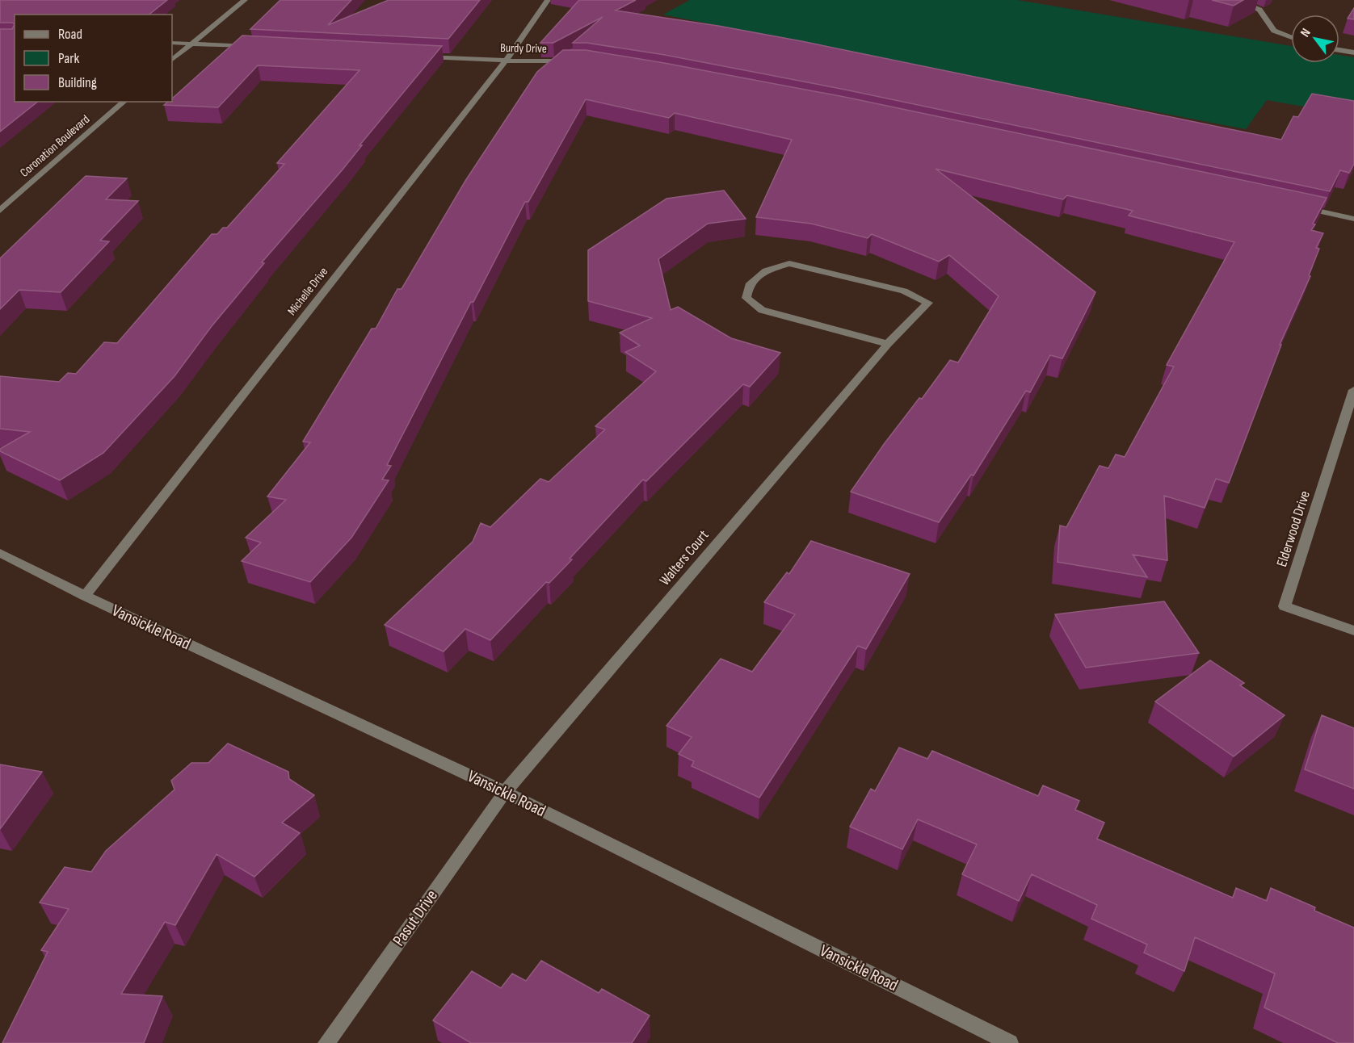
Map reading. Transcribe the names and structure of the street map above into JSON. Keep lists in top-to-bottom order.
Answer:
{
  "streets": {
    "street": [
      "Burdy Drive",
      "Coronation Boulevard",
      "Michelle Drive",
      "Elderwood Drive",
      "Walters Court",
      "Vansickle Road",
      "Pasut Drive"
    ]
  },
  "crossings": [
    ["Burdy Drive", "Michelle Drive"],
    ["Michelle Drive", "Vansickle Road"],
    ["Walters Court", "Vansickle Road"],
    ["Walters Court", "Pasut Drive"],
    ["Vansickle Road", "Pasut Drive"]
  ],
  "legend": ["Road", "Park", "Building"],
  "north": "top left"
}
